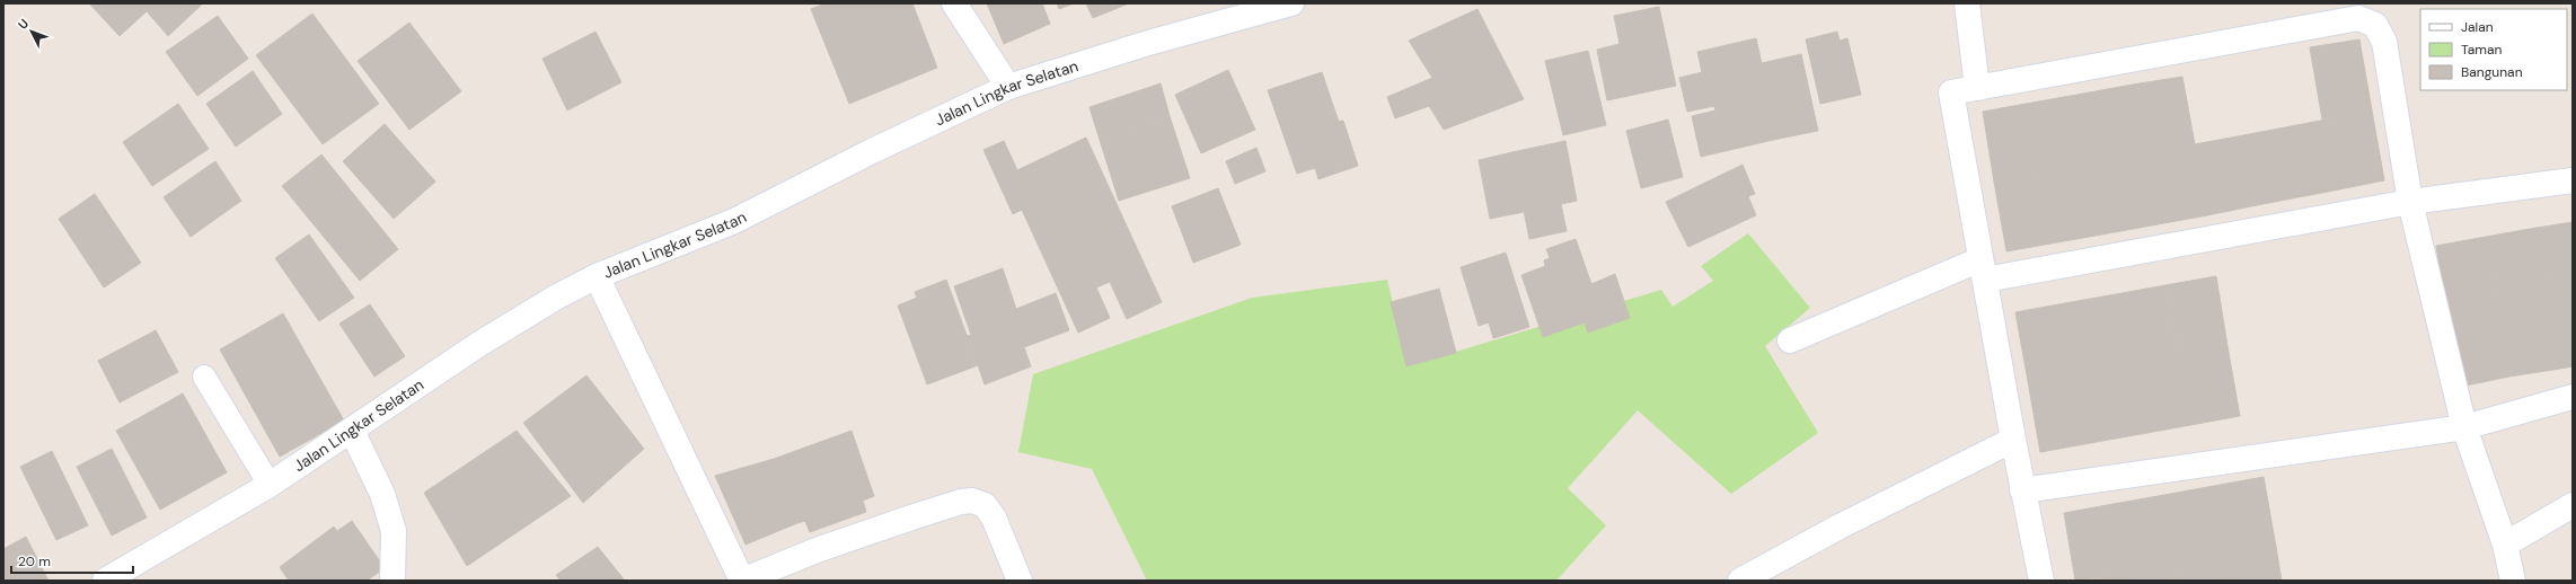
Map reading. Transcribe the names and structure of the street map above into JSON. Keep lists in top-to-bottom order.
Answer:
{
  "streets": {
    "street": ["Jalan Lingkar Selatan"]
  },
  "legend": ["Jalan", "Taman", "Bangunan"],
  "scale_bar": "20 m",
  "north": "top left"
}
